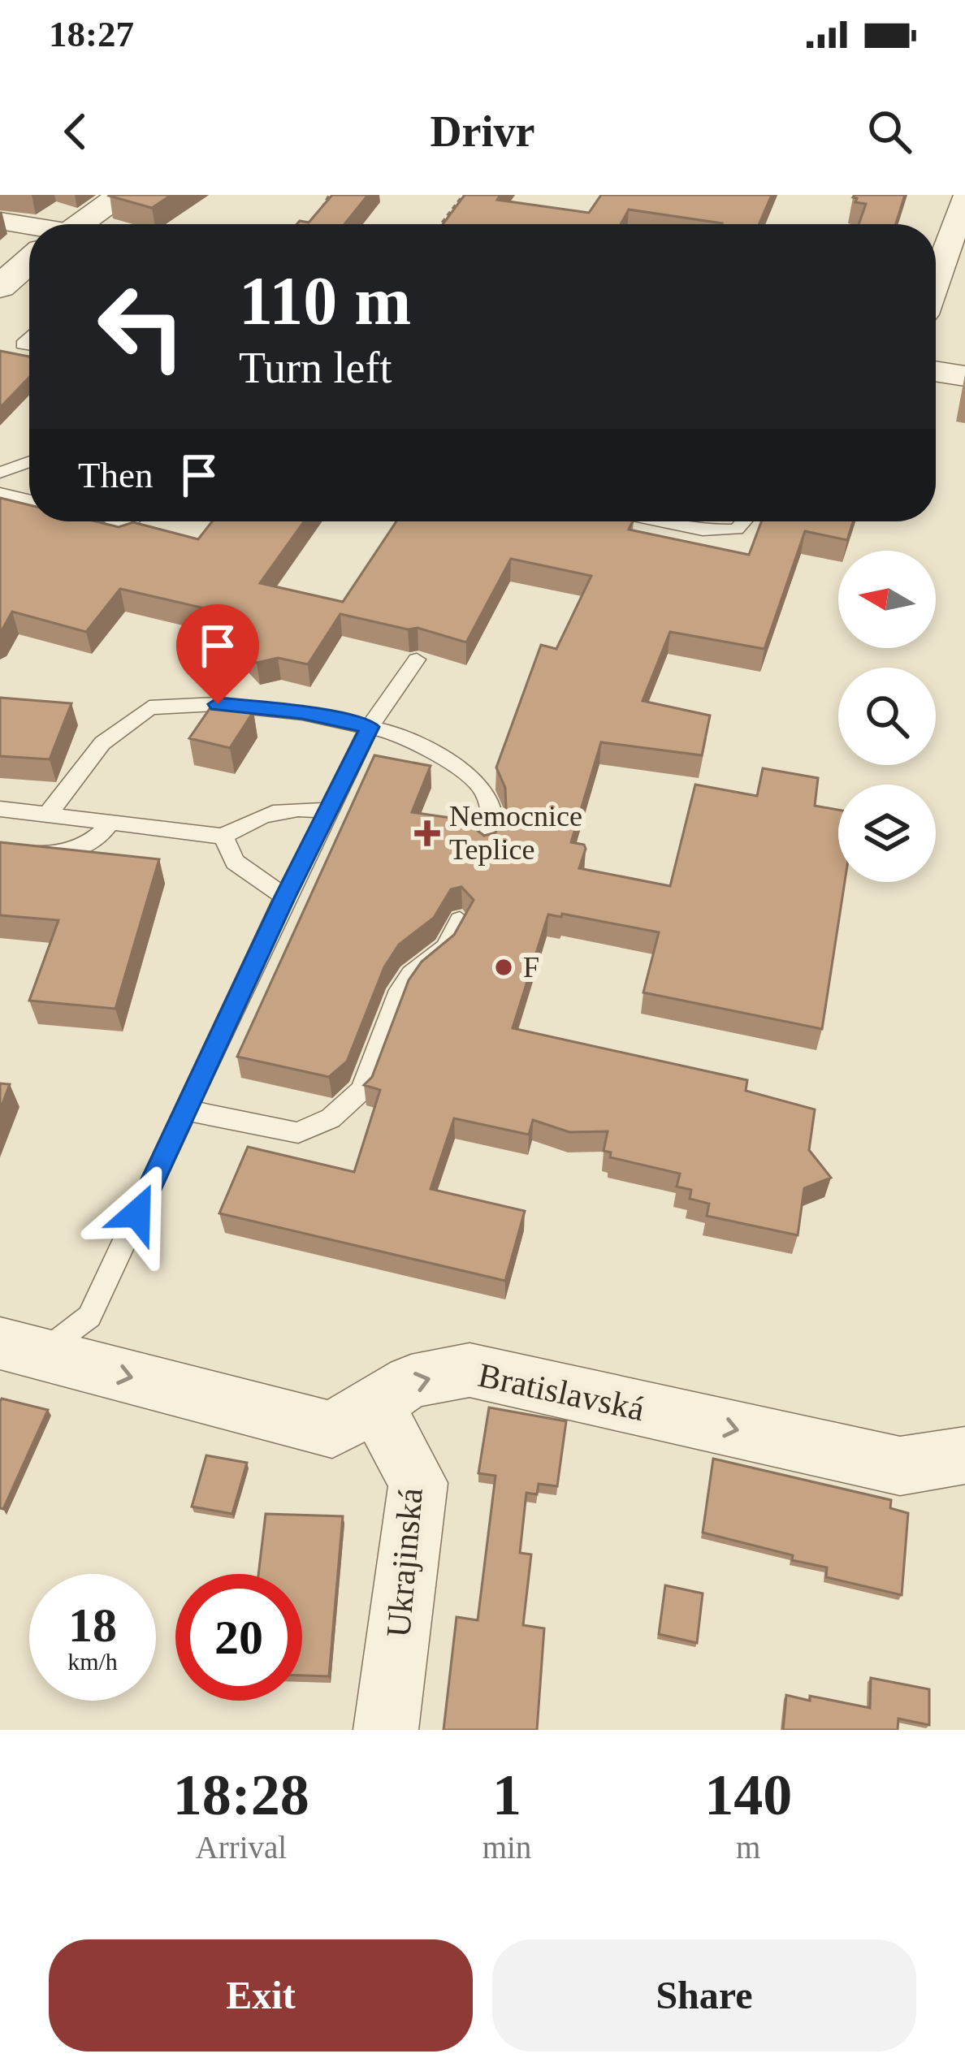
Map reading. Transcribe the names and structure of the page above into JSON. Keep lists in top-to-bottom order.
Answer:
{
  "streets": {
    "street": ["Bratislavská", "Ukrajinská"]
  },
  "crossings": [
    ["Bratislavská", "Ukrajinská"]
  ],
  "one_way": ["Bratislavská"],
  "places": {
    "health": ["Nemocnice Teplice"],
    "other": ["F"]
  },
  "north": "left",
  "page": {
    "status": "18:27",
    "header": "Drivr",
    "turn": ["110 m", "Turn left"],
    "then": "Then",
    "speed": "18 km/h",
    "limit": "20",
    "eta": [
      "18:28",
      "Arrival",
      "1",
      "min",
      "140",
      "m"
    ],
    "buttons": ["Exit", "Share"]
  }
}
